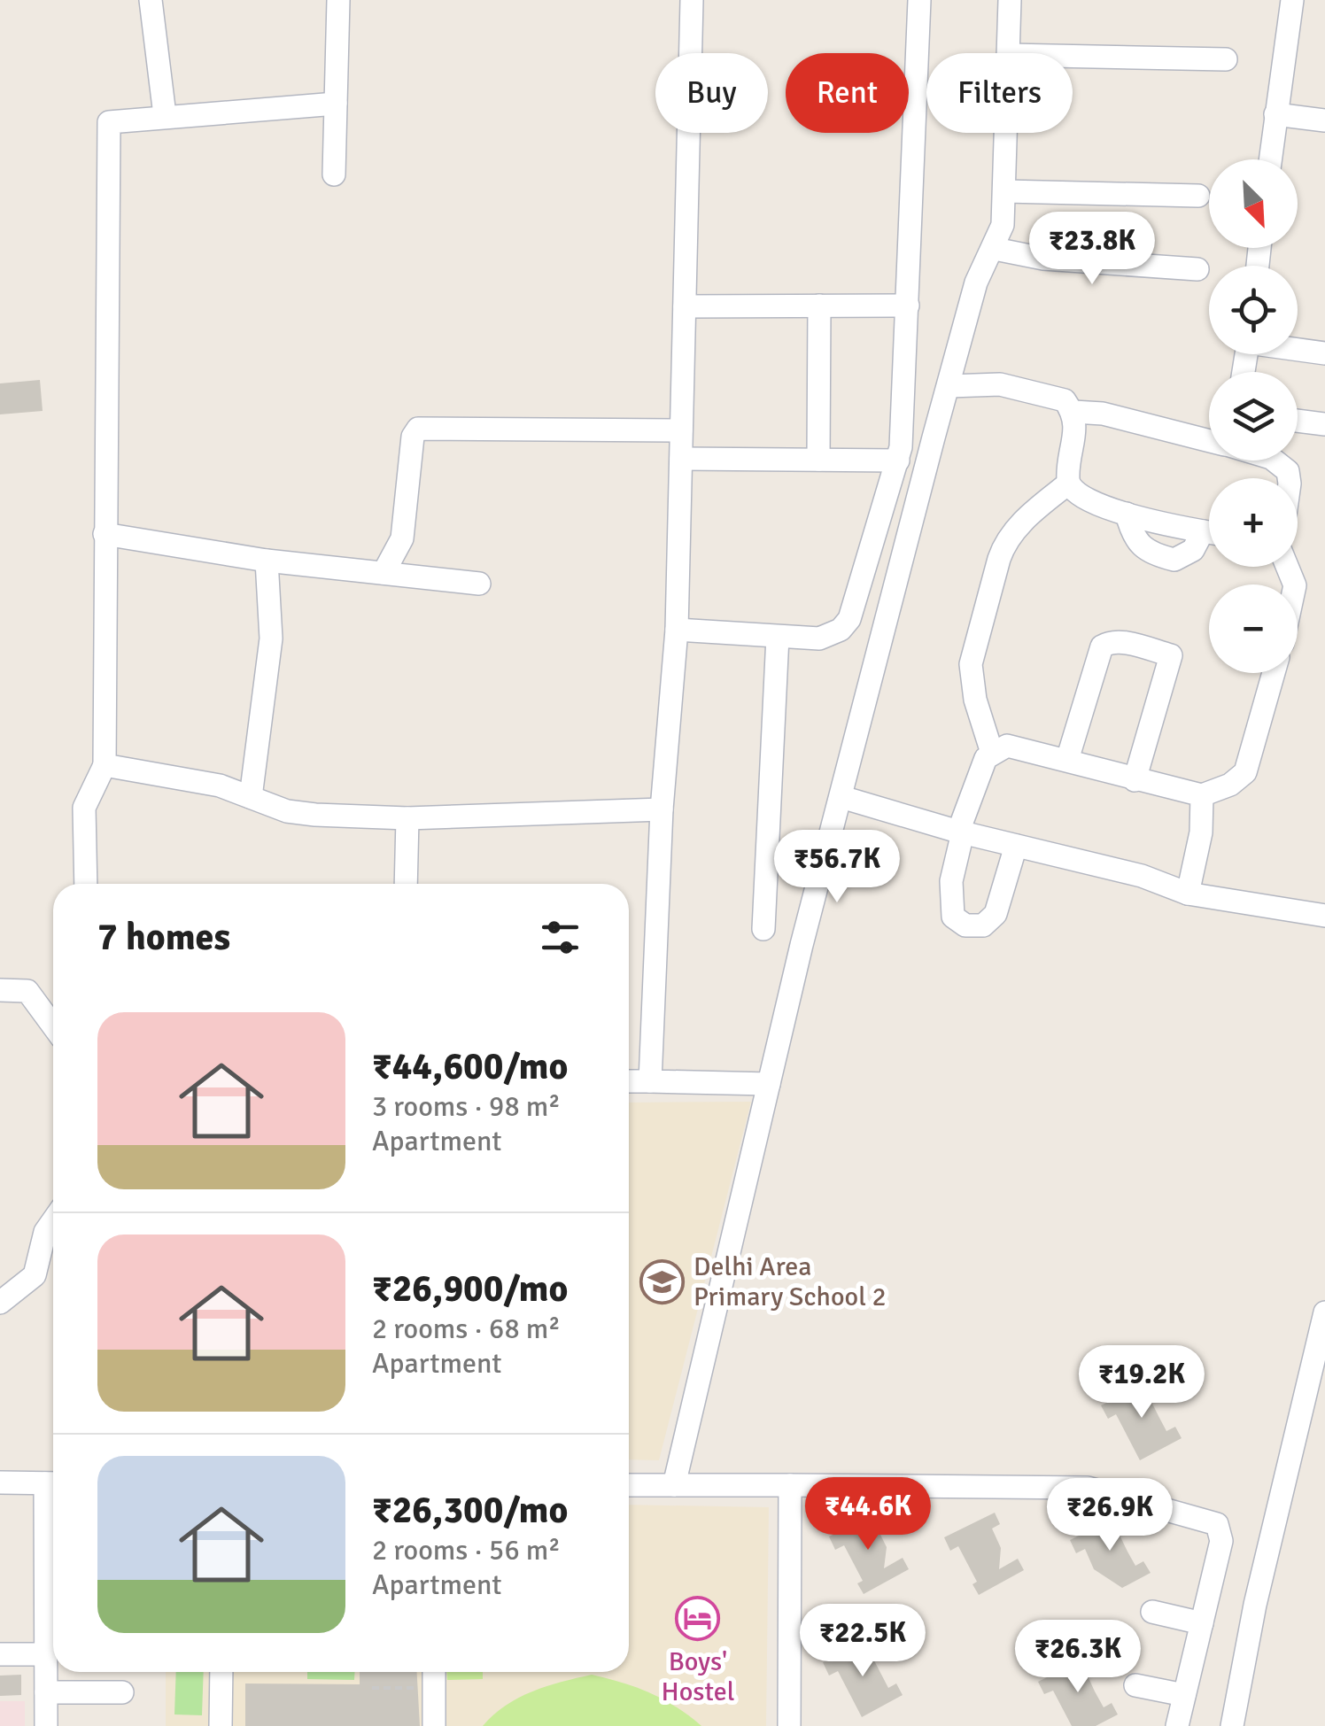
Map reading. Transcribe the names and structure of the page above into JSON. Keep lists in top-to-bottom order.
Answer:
{
  "places": {
    "school or university": ["Delhi Area Primary School 2"],
    "hotel": ["Boys' Hostel"]
  },
  "north": "bottom right",
  "page": {
    "chip": ["Buy", "Rent", "Filters"],
    "map_buttons": ["+", "−"],
    "price": [
      "₹23.8K",
      "₹56.7K",
      "₹19.2K",
      "₹44.6K",
      "₹26.9K",
      "₹22.5K",
      "₹26.3K"
    ],
    "heading": "7 homes",
    "list": [
      {
        "name": "₹44,600/mo",
        "note": "3 rooms · 98 m² · Apartment"
      },
      {
        "name": "₹26,900/mo",
        "note": "2 rooms · 68 m² · Apartment"
      },
      {
        "name": "₹26,300/mo",
        "note": "2 rooms · 56 m² · Apartment"
      }
    ]
  }
}
